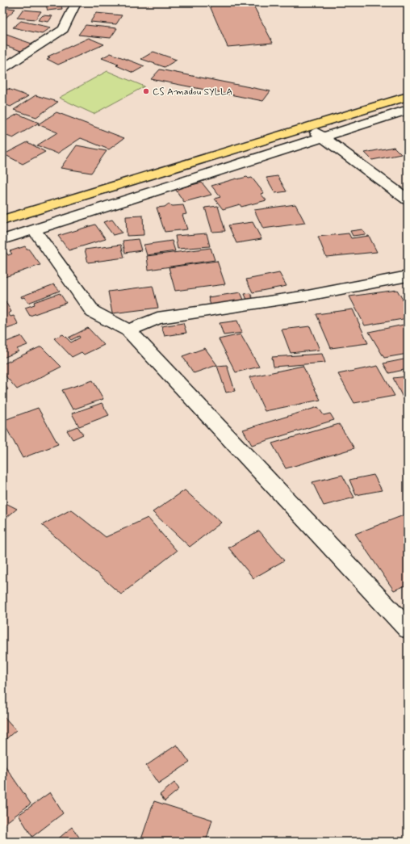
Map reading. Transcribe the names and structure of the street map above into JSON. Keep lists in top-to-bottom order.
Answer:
{
  "places": ["CS Amadou SYLLA"]
}
